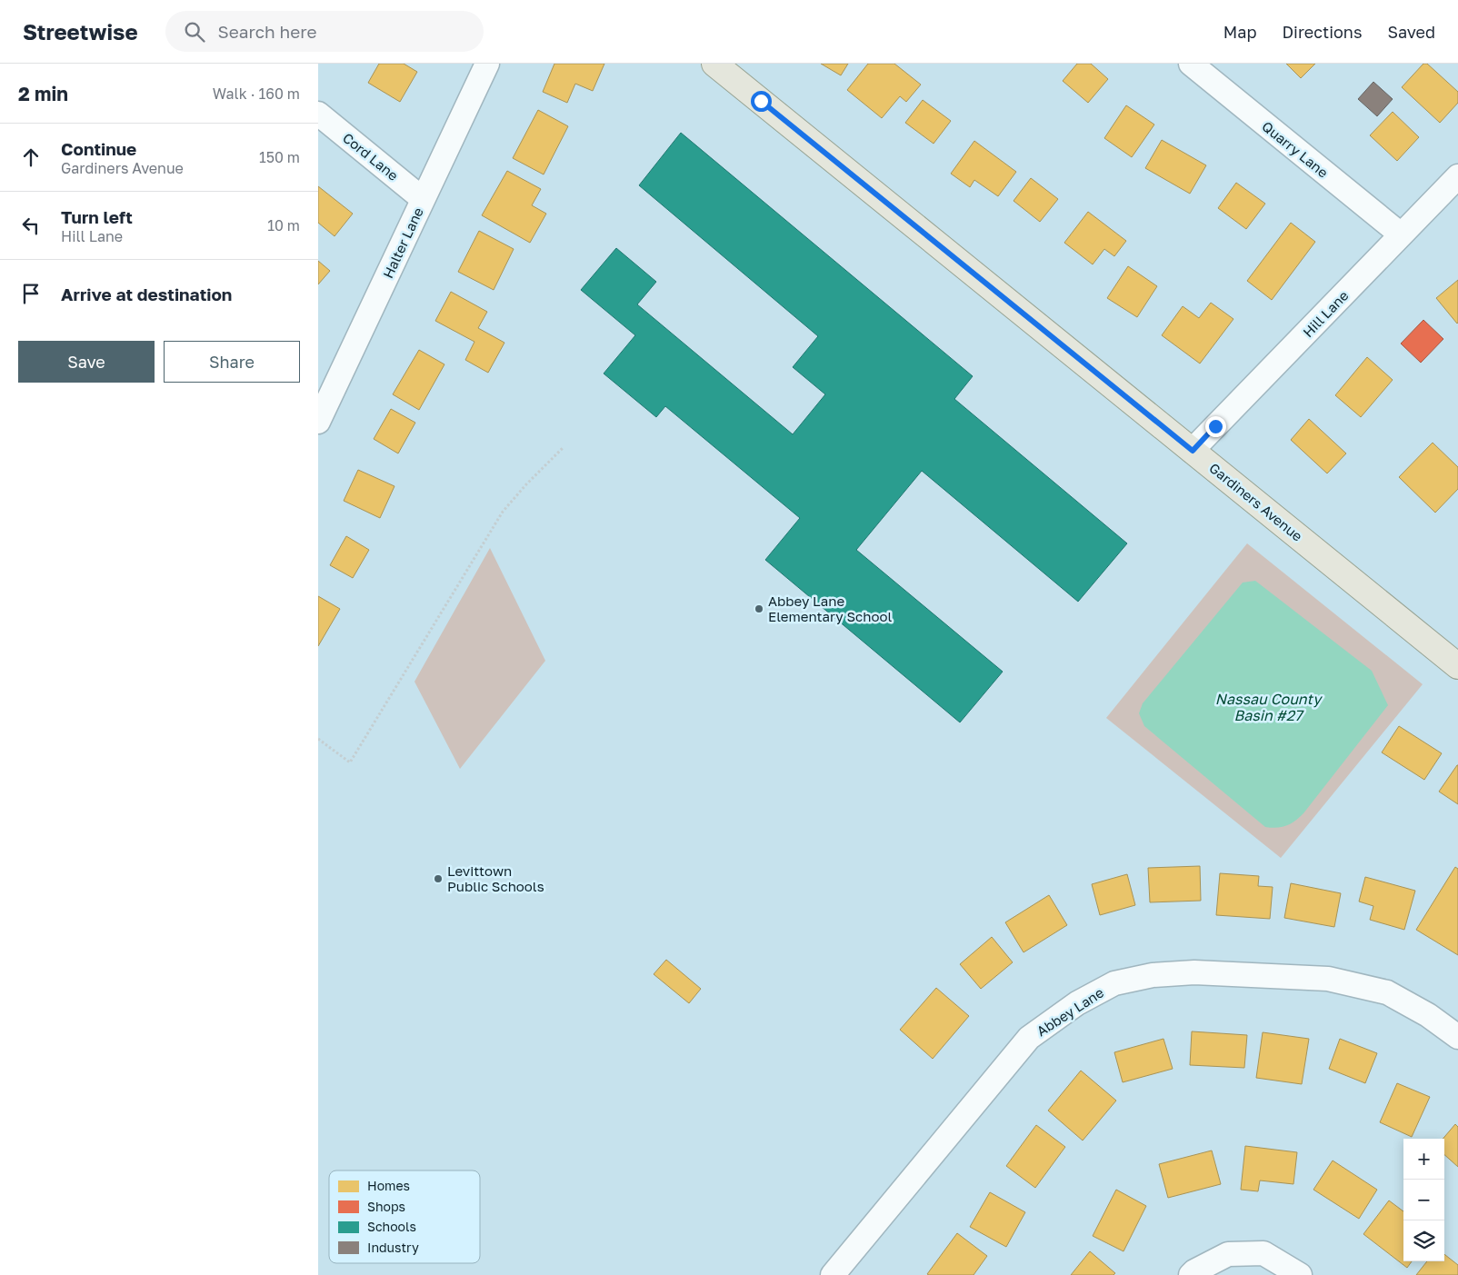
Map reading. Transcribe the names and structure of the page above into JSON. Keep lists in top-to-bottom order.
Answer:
{
  "streets": {
    "main road": ["Gardiners Avenue"],
    "street": [
      "Quarry Lane",
      "Cord Lane",
      "Halter Lane",
      "Hill Lane",
      "Abbey Lane"
    ]
  },
  "crossings": [
    ["Quarry Lane", "Hill Lane"],
    ["Cord Lane", "Halter Lane"],
    ["Hill Lane", "Gardiners Avenue"]
  ],
  "water": ["Nassau County Basin #27"],
  "places": ["Abbey Lane Elementary School", "Levittown Public Schools"],
  "legend": [
    "Homes",
    "Shops",
    "Schools",
    "Industry"
  ],
  "page": {
    "header": "Streetwise",
    "search": "Search here",
    "nav": ["Map", "Directions", "Saved"],
    "heading": ["2 min", "Walk · 160 m"],
    "list": [
      ["Continue", "Gardiners Avenue", "150 m"],
      ["Turn left", "Hill Lane", "10 m"],
      "Arrive at destination"
    ],
    "buttons": ["Save", "Share"],
    "map_buttons": ["+", "−"]
  }
}
